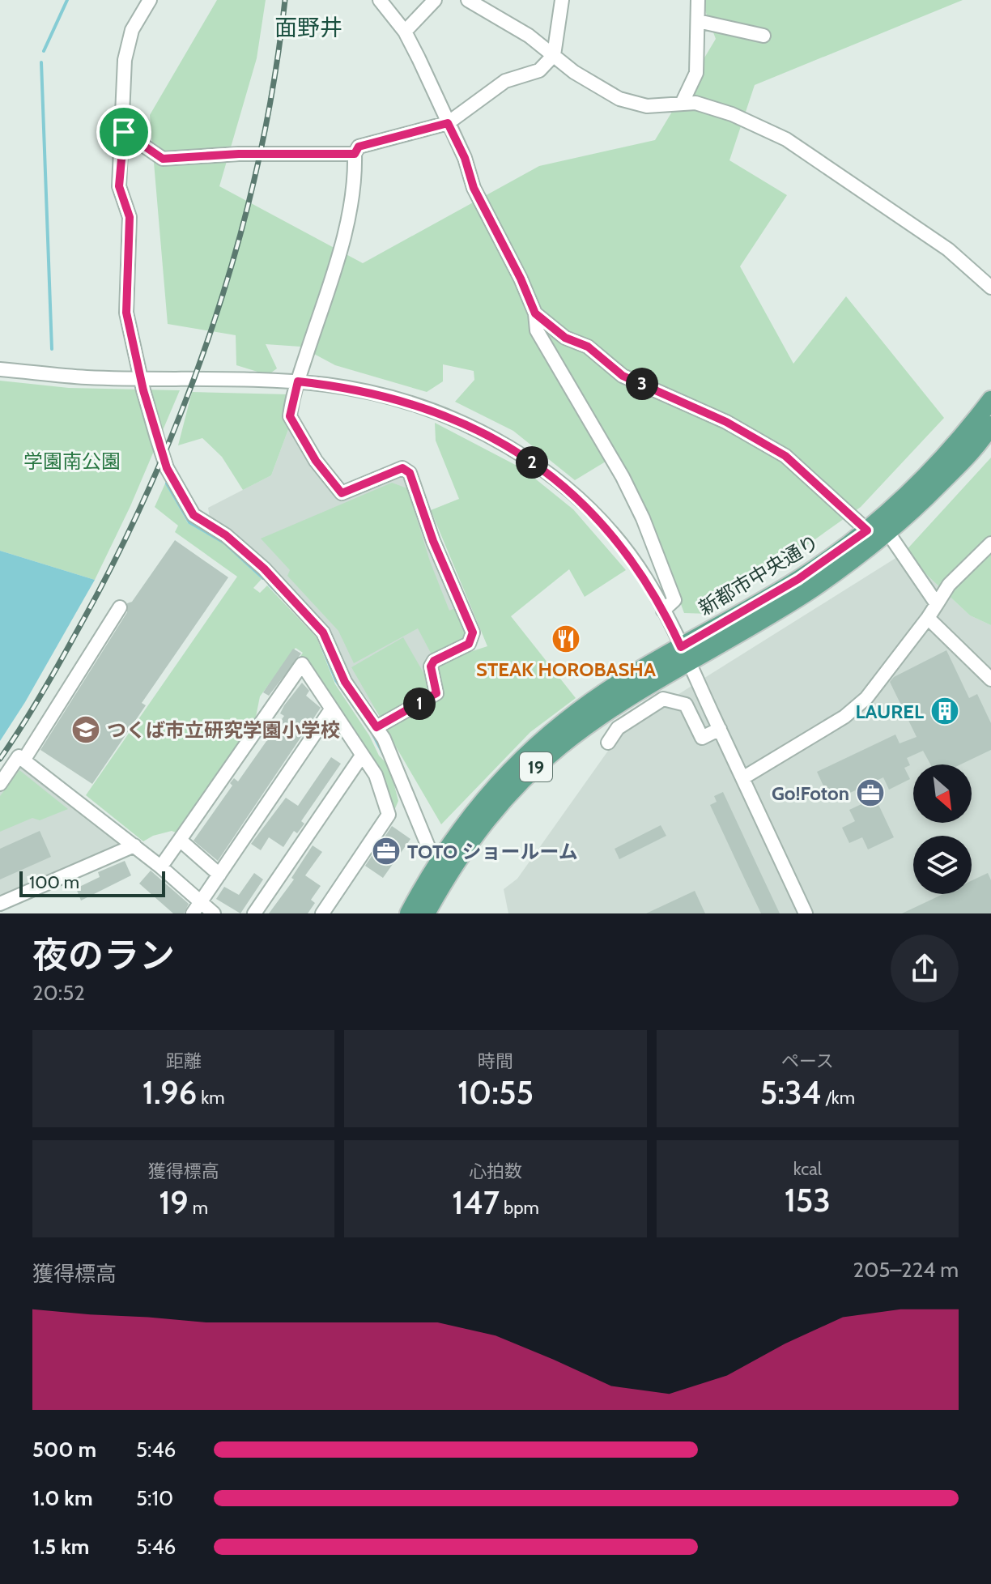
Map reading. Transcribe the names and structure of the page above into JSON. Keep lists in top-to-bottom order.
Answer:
{
  "streets": {
    "main road": ["新都市中央通り", "19"]
  },
  "districts": ["面野井"],
  "parks": ["学園南公園"],
  "places": {
    "restaurant": ["STEAK HOROBASHA"],
    "building": ["LAUREL"],
    "school or university": ["つくば市立研究学園小学校"],
    "office": ["Go!Foton", "TOTO ショールーム"]
  },
  "scale_bar": "100 m",
  "north": "bottom right",
  "page": {
    "pins": ["3", "2", "1"],
    "scale": "100 m",
    "heading": ["夜のラン", "20:52"],
    "stats": [
      ["距離", "1.96 km"],
      ["時間", "10:55"],
      ["ペース", "5:34 /km"],
      ["獲得標高", "19 m"],
      ["心拍数", "147 bpm"],
      ["kcal", "153"]
    ],
    "chart": ["獲得標高", "205–224 m"],
    "list": [
      {
        "name": "500 m",
        "note": "5:46"
      },
      {
        "name": "1.0 km",
        "note": "5:10"
      },
      {
        "name": "1.5 km",
        "note": "5:46"
      }
    ]
  }
}
